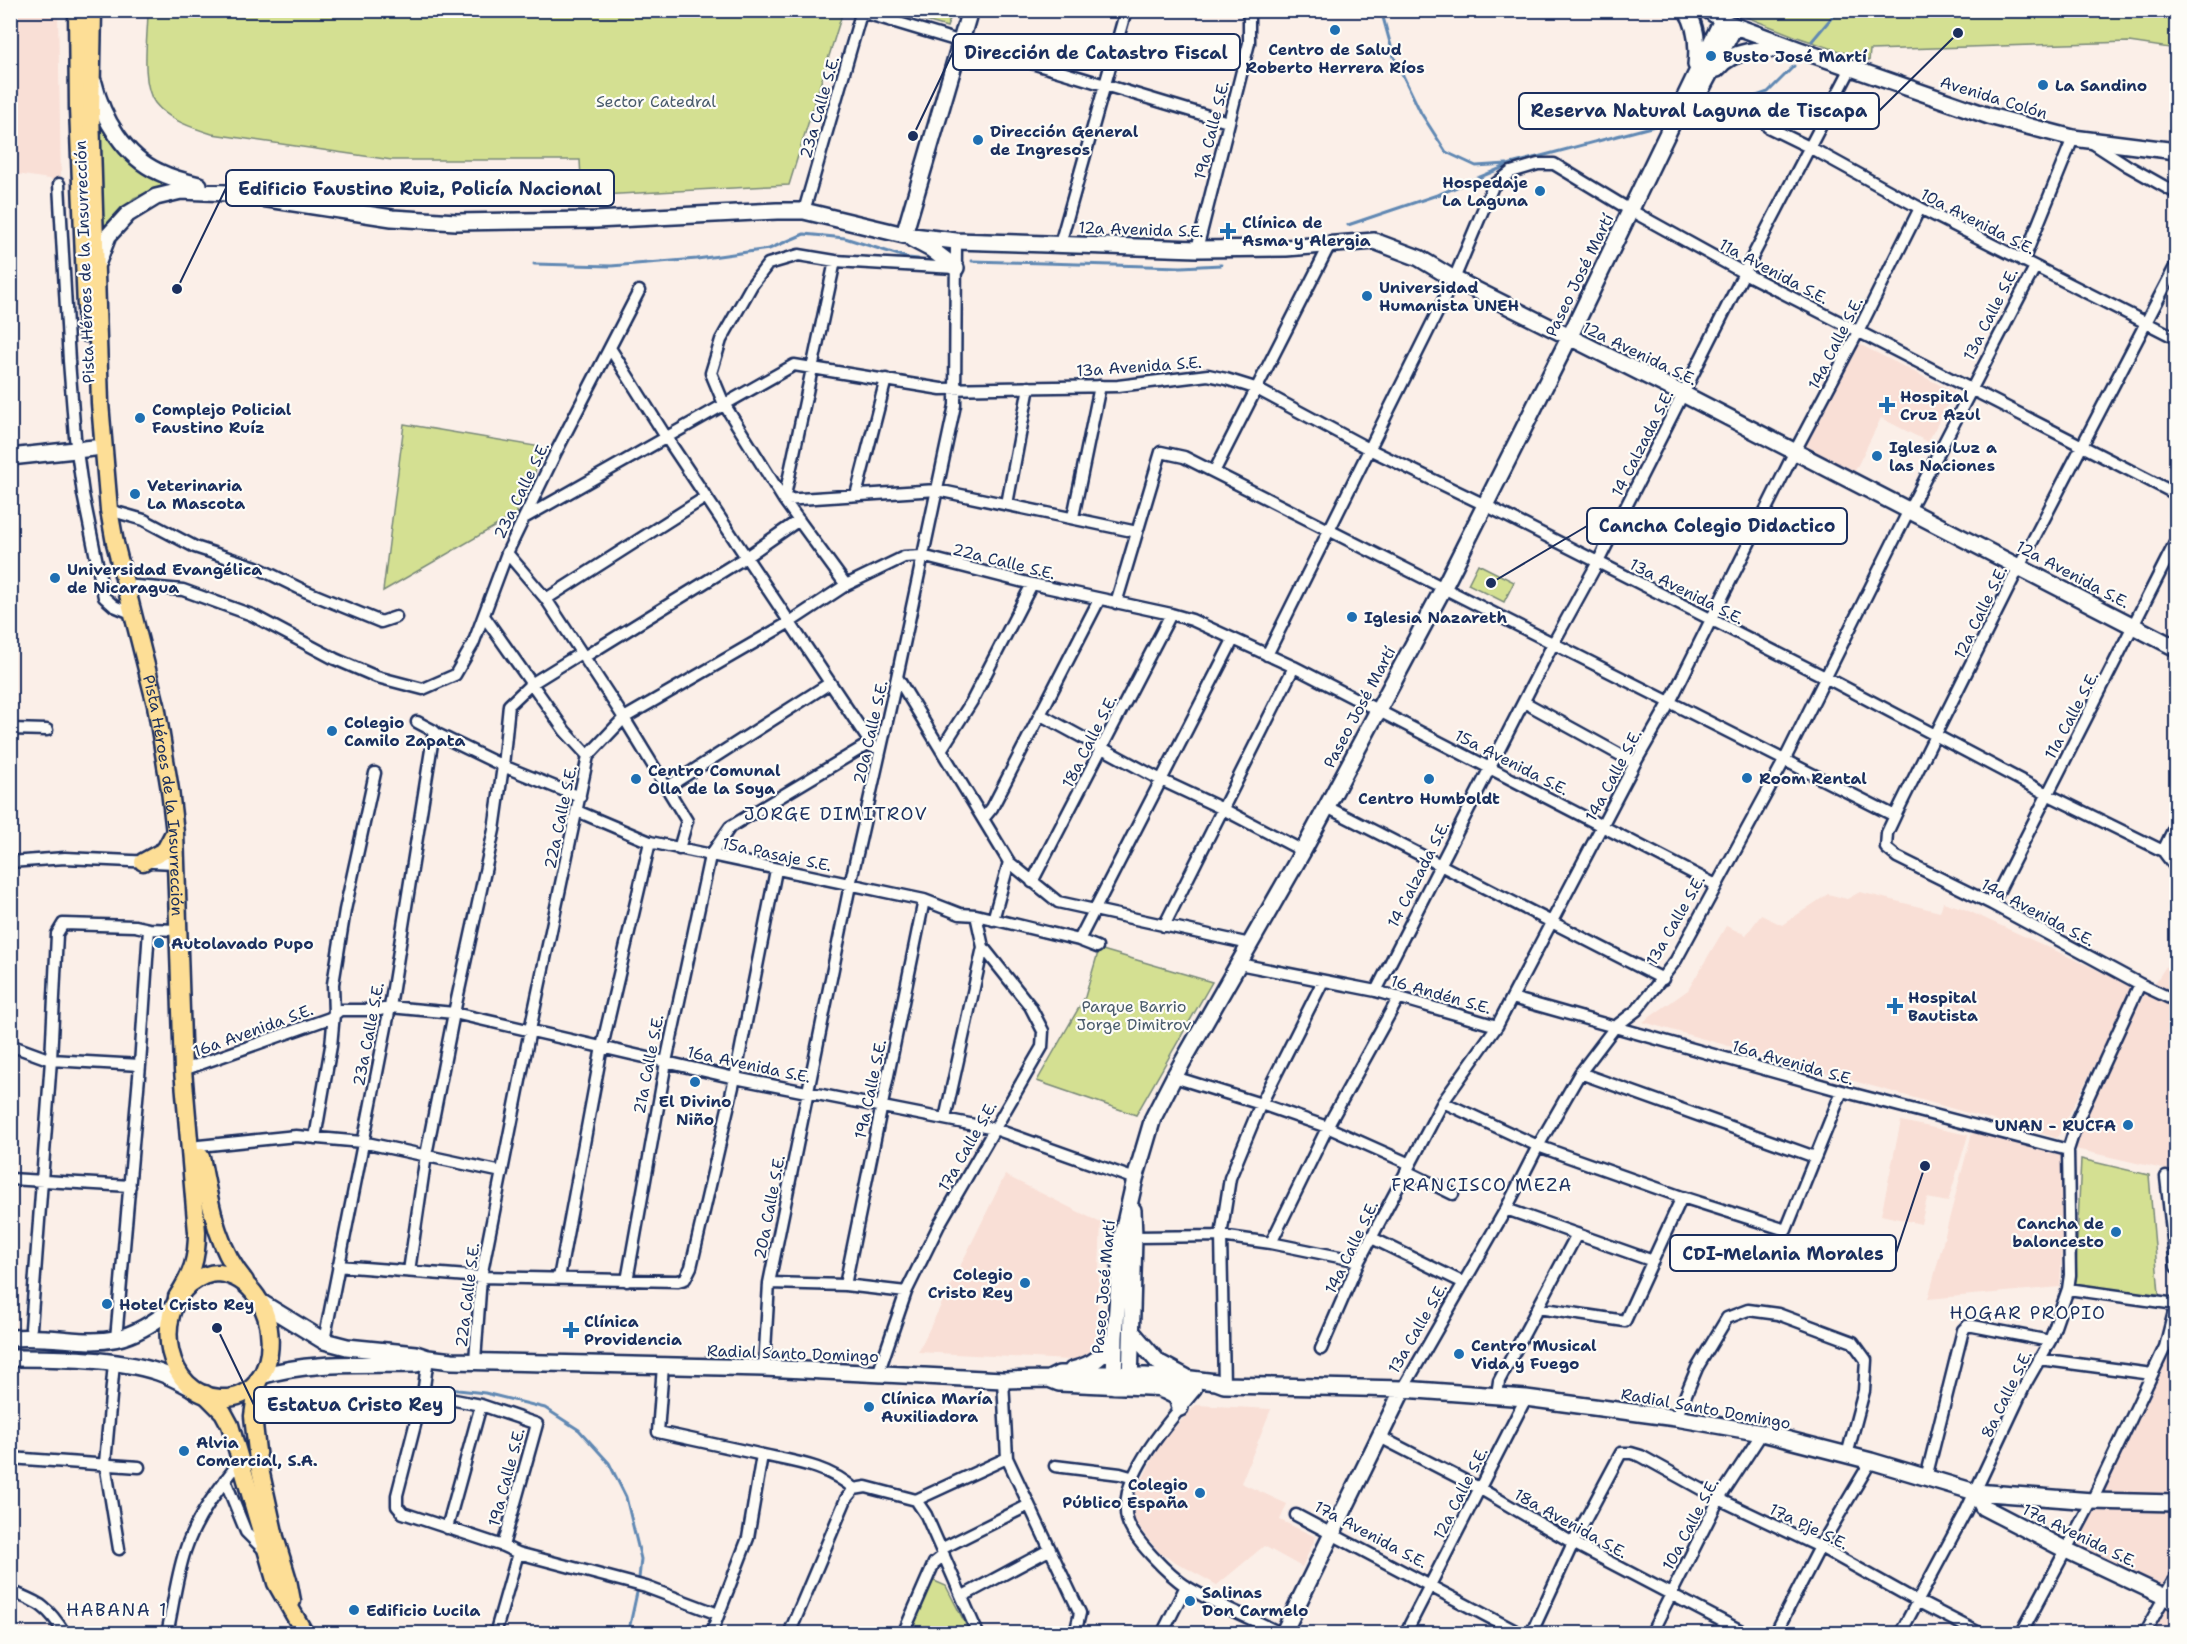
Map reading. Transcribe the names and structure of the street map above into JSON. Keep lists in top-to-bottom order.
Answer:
{
  "streets": {
    "main road": [
      "Avenida Colón",
      "12a Avenida S.E.",
      "Pista Héroes de la Insurrección",
      "Paseo José Martí",
      "13a Calle S.E.",
      "Radial Santo Domingo",
      "17a Avenida S.E."
    ],
    "street": [
      "23a Calle S.E.",
      "19a Calle S.E.",
      "10a Avenida S.E.",
      "11a Avenida S.E.",
      "14a Calle S.E.",
      "13a Avenida S.E.",
      "14 Calzada S.E.",
      "22a Calle S.E.",
      "12a Calle S.E.",
      "11a Calle S.E.",
      "20a Calle S.E.",
      "18a Calle S.E.",
      "15a Avenida S.E.",
      "15a Pasaje S.E.",
      "14a Avenida S.E.",
      "16 Andén S.E.",
      "16a Avenida S.E.",
      "21a Calle S.E.",
      "17a Calle S.E.",
      "8a Calle S.E.",
      "18a Avenida S.E.",
      "10a Calle S.E.",
      "17a Pje S.E."
    ]
  },
  "crossings": [
    ["Avenida Colón", "Paseo José Martí"],
    ["Avenida Colón", "13a Calle S.E."],
    ["Avenida Colón", "14 Calzada S.E."],
    ["23a Calle S.E.", "12a Avenida S.E."],
    ["23a Calle S.E.", "Pista Héroes de la Insurrección"],
    ["23a Calle S.E.", "13a Avenida S.E."],
    ["23a Calle S.E.", "16a Avenida S.E."],
    ["23a Calle S.E.", "Radial Santo Domingo"],
    ["19a Calle S.E.", "12a Avenida S.E."],
    ["19a Calle S.E.", "15a Pasaje S.E."],
    ["19a Calle S.E.", "16a Avenida S.E."],
    ["10a Avenida S.E.", "13a Calle S.E."],
    ["10a Avenida S.E.", "14a Calle S.E."],
    ["10a Avenida S.E.", "14 Calzada S.E."],
    ["10a Avenida S.E.", "12a Calle S.E."],
    ["12a Avenida S.E.", "Pista Héroes de la Insurrección"],
    ["12a Avenida S.E.", "11a Avenida S.E."],
    ["12a Avenida S.E.", "Paseo José Martí"],
    ["12a Avenida S.E.", "13a Calle S.E."],
    ["12a Avenida S.E.", "14a Calle S.E."],
    ["12a Avenida S.E.", "14 Calzada S.E."],
    ["12a Avenida S.E.", "12a Calle S.E."],
    ["12a Avenida S.E.", "11a Calle S.E."],
    ["12a Avenida S.E.", "20a Calle S.E."],
    ["Pista Héroes de la Insurrección", "16a Avenida S.E."],
    ["Pista Héroes de la Insurrección", "Radial Santo Domingo"],
    ["11a Avenida S.E.", "Paseo José Martí"],
    ["11a Avenida S.E.", "13a Calle S.E."],
    ["11a Avenida S.E.", "14a Calle S.E."],
    ["11a Avenida S.E.", "14 Calzada S.E."],
    ["11a Avenida S.E.", "12a Calle S.E."],
    ["Paseo José Martí", "13a Avenida S.E."],
    ["Paseo José Martí", "15a Avenida S.E."],
    ["Paseo José Martí", "16a Avenida S.E."],
    ["Paseo José Martí", "Radial Santo Domingo"],
    ["13a Calle S.E.", "13a Avenida S.E."],
    ["13a Calle S.E.", "15a Avenida S.E."],
    ["13a Calle S.E.", "16a Avenida S.E."],
    ["13a Calle S.E.", "Radial Santo Domingo"],
    ["13a Calle S.E.", "18a Avenida S.E."],
    ["13a Calle S.E.", "17a Avenida S.E."],
    ["14a Calle S.E.", "13a Avenida S.E."],
    ["14a Calle S.E.", "15a Avenida S.E."],
    ["14a Calle S.E.", "16 Andén S.E."],
    ["14a Calle S.E.", "16a Avenida S.E."],
    ["13a Avenida S.E.", "14 Calzada S.E."],
    ["13a Avenida S.E.", "12a Calle S.E."],
    ["13a Avenida S.E.", "11a Calle S.E."],
    ["13a Avenida S.E.", "20a Calle S.E."],
    ["14 Calzada S.E.", "15a Avenida S.E."],
    ["14 Calzada S.E.", "16 Andén S.E."],
    ["22a Calle S.E.", "20a Calle S.E."],
    ["22a Calle S.E.", "18a Calle S.E."],
    ["22a Calle S.E.", "15a Avenida S.E."],
    ["22a Calle S.E.", "15a Pasaje S.E."],
    ["22a Calle S.E.", "16a Avenida S.E."],
    ["22a Calle S.E.", "Radial Santo Domingo"],
    ["12a Calle S.E.", "14a Avenida S.E."],
    ["12a Calle S.E.", "Radial Santo Domingo"],
    ["12a Calle S.E.", "18a Avenida S.E."],
    ["12a Calle S.E.", "17a Avenida S.E."],
    ["11a Calle S.E.", "14a Avenida S.E."],
    ["20a Calle S.E.", "15a Pasaje S.E."],
    ["20a Calle S.E.", "16a Avenida S.E."],
    ["20a Calle S.E.", "Radial Santo Domingo"],
    ["15a Pasaje S.E.", "21a Calle S.E."],
    ["14a Avenida S.E.", "8a Calle S.E."],
    ["16a Avenida S.E.", "21a Calle S.E."],
    ["16a Avenida S.E.", "17a Calle S.E."],
    ["16a Avenida S.E.", "8a Calle S.E."],
    ["17a Calle S.E.", "Radial Santo Domingo"],
    ["Radial Santo Domingo", "8a Calle S.E."],
    ["Radial Santo Domingo", "10a Calle S.E."],
    ["Radial Santo Domingo", "17a Avenida S.E."],
    ["8a Calle S.E.", "17a Pje S.E."],
    ["8a Calle S.E.", "17a Avenida S.E."],
    ["18a Avenida S.E.", "10a Calle S.E."],
    ["18a Avenida S.E.", "17a Pje S.E."],
    ["10a Calle S.E.", "17a Pje S.E."]
  ],
  "districts": [
    "JORGE DIMITROV",
    "FRANCISCO MEZA",
    "HOGAR PROPIO",
    "HABANA 1"
  ],
  "parks": ["Sector Catedral", "Parque Barrio Jorge Dimitrov"],
  "places": {
    "other": [
      "Centro de Salud Roberto Herrera Ríos",
      "Reserva Natural Laguna de Tiscapa",
      "Busto José Martí",
      "La Sandino",
      "Dirección de Catastro Fiscal",
      "Dirección General de Ingresos",
      "Hospedaje La Laguna",
      "Edificio Faustino Ruiz, Policía Nacional",
      "Universidad Humanista UNEH",
      "Complejo Policial Faustino Ruíz",
      "Iglesia Luz a las Naciones",
      "Veterinaria La Mascota",
      "Universidad Evangélica de Nicaragua",
      "Cancha Colegio Didactico",
      "Iglesia Nazareth",
      "Colegio Camilo Zapata",
      "Room Rental",
      "Centro Comunal Olla de la Soya",
      "Centro Humboldt",
      "Autolavado Pupo",
      "El Divino Niño",
      "UNAN - RUCFA",
      "CDI-Melania Morales",
      "Cancha de baloncesto",
      "Colegio Cristo Rey",
      "Hotel Cristo Rey",
      "Estatua Cristo Rey",
      "Centro Musical Vida y Fuego",
      "Clínica María Auxiliadora",
      "Alvia Comercial, S.A.",
      "Colegio Público España",
      "Salinas Don Carmelo",
      "Edificio Lucila"
    ],
    "health": [
      "Clínica de Asma y Alergia",
      "Hospital Cruz Azul",
      "Hospital Bautista",
      "Clínica Providencia"
    ]
  }
}
